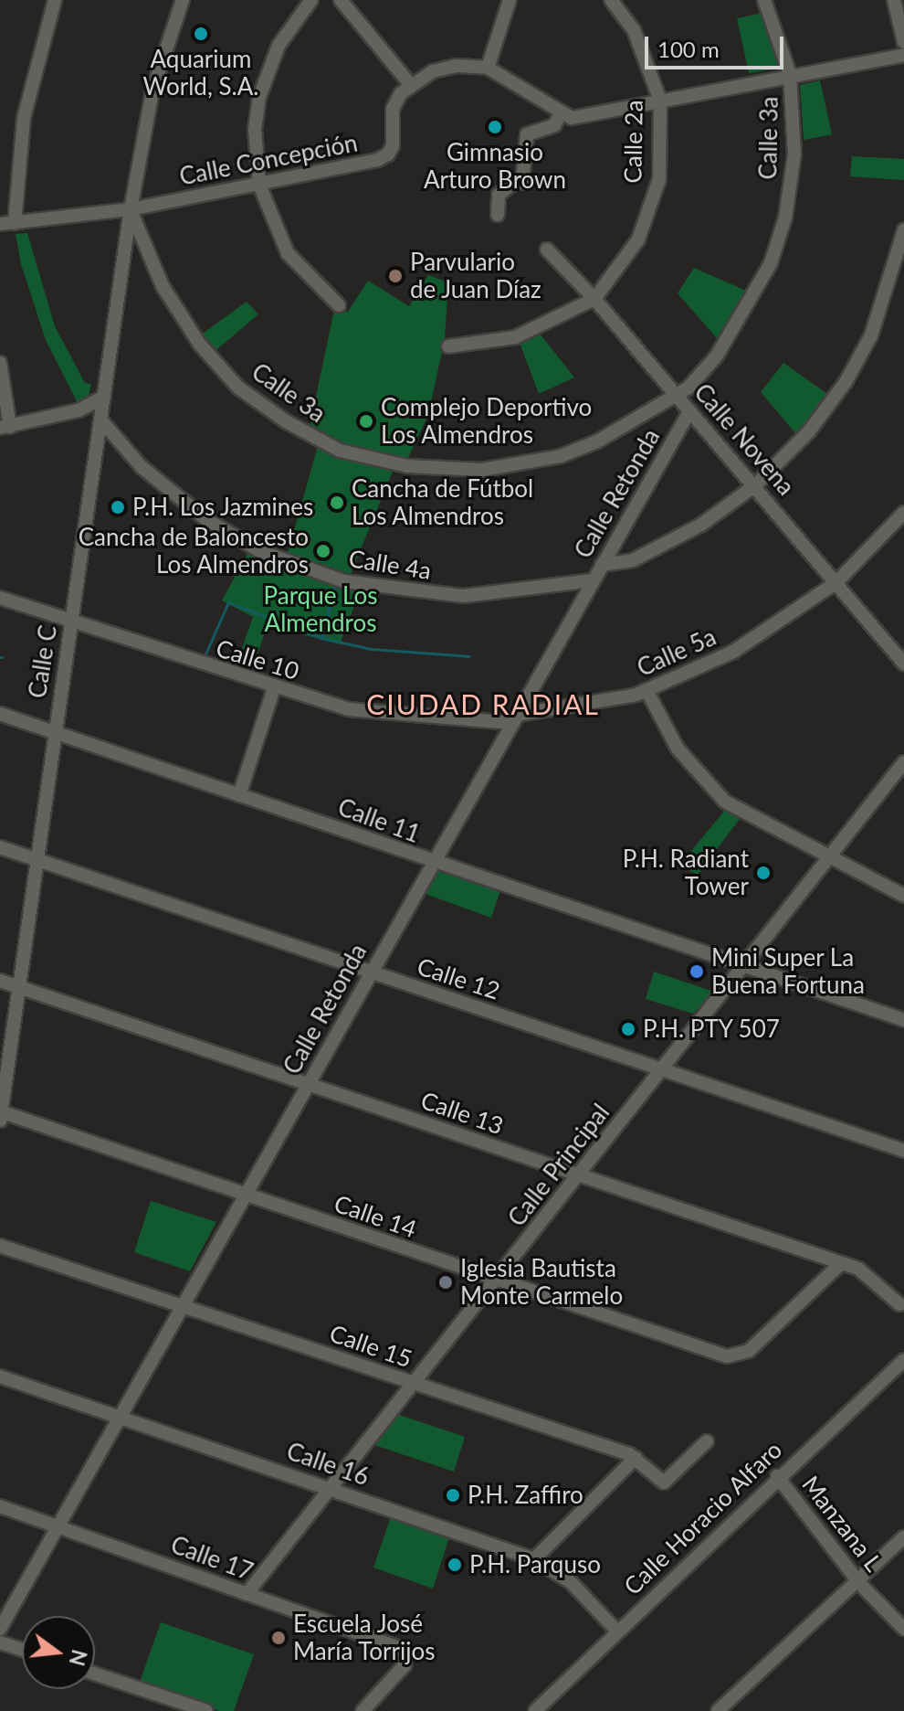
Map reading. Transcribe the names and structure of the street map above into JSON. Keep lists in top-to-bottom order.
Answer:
{
  "streets": {
    "street": [
      "Calle 3a",
      "Calle 2a",
      "Calle Concepción",
      "Calle Novena",
      "Calle Retonda",
      "Calle 4a",
      "Calle 5a",
      "Calle 10",
      "Calle C",
      "Calle 11",
      "Calle 12",
      "Calle 13",
      "Calle Principal",
      "Calle 14",
      "Calle 15",
      "Calle 16",
      "Calle Horacio Alfaro",
      "Manzana L",
      "Calle 17"
    ]
  },
  "crossings": [
    ["Calle 3a", "Calle Concepción"],
    ["Calle 3a", "Calle Novena"],
    ["Calle 3a", "Calle C"],
    ["Calle 2a", "Calle Novena"],
    ["Calle Concepción", "Calle C"],
    ["Calle Novena", "Calle Retonda"],
    ["Calle Novena", "Calle 5a"],
    ["Calle Retonda", "Calle 4a"],
    ["Calle Retonda", "Calle 5a"],
    ["Calle Retonda", "Calle 10"],
    ["Calle Retonda", "Calle 11"],
    ["Calle Retonda", "Calle 12"],
    ["Calle Retonda", "Calle 13"],
    ["Calle Retonda", "Calle 14"],
    ["Calle Retonda", "Calle 15"],
    ["Calle Retonda", "Calle 16"],
    ["Calle Retonda", "Calle 17"],
    ["Calle 4a", "Calle C"],
    ["Calle 5a", "Calle 10"],
    ["Calle 10", "Calle C"],
    ["Calle C", "Calle 11"],
    ["Calle C", "Calle 12"],
    ["Calle C", "Calle 13"],
    ["Calle C", "Calle 14"],
    ["Calle 11", "Calle Principal"],
    ["Calle 12", "Calle Principal"],
    ["Calle 13", "Calle Principal"],
    ["Calle 13", "Calle 14"],
    ["Calle Principal", "Calle 14"],
    ["Calle Principal", "Calle 15"],
    ["Calle Principal", "Calle 16"],
    ["Calle Principal", "Calle 17"],
    ["Calle 16", "Calle Horacio Alfaro"],
    ["Calle Horacio Alfaro", "Manzana L"]
  ],
  "districts": ["CIUDAD RADIAL"],
  "parks": ["Parque Los Almendros"],
  "places": [
    "Aquarium World, S.A.",
    "Gimnasio Arturo Brown",
    "Parvulario de Juan Díaz",
    "Complejo Deportivo Los Almendros",
    "Cancha de Fútbol Los Almendros",
    "P.H. Los Jazmines",
    "Cancha de Baloncesto Los Almendros",
    "P.H. Radiant Tower",
    "Mini Super La Buena Fortuna",
    "P.H. PTY 507",
    "Iglesia Bautista Monte Carmelo",
    "P.H. Zaffiro",
    "P.H. Parquso",
    "Escuela José María Torrijos"
  ],
  "scale_bar": "100 m",
  "north": "right"
}
